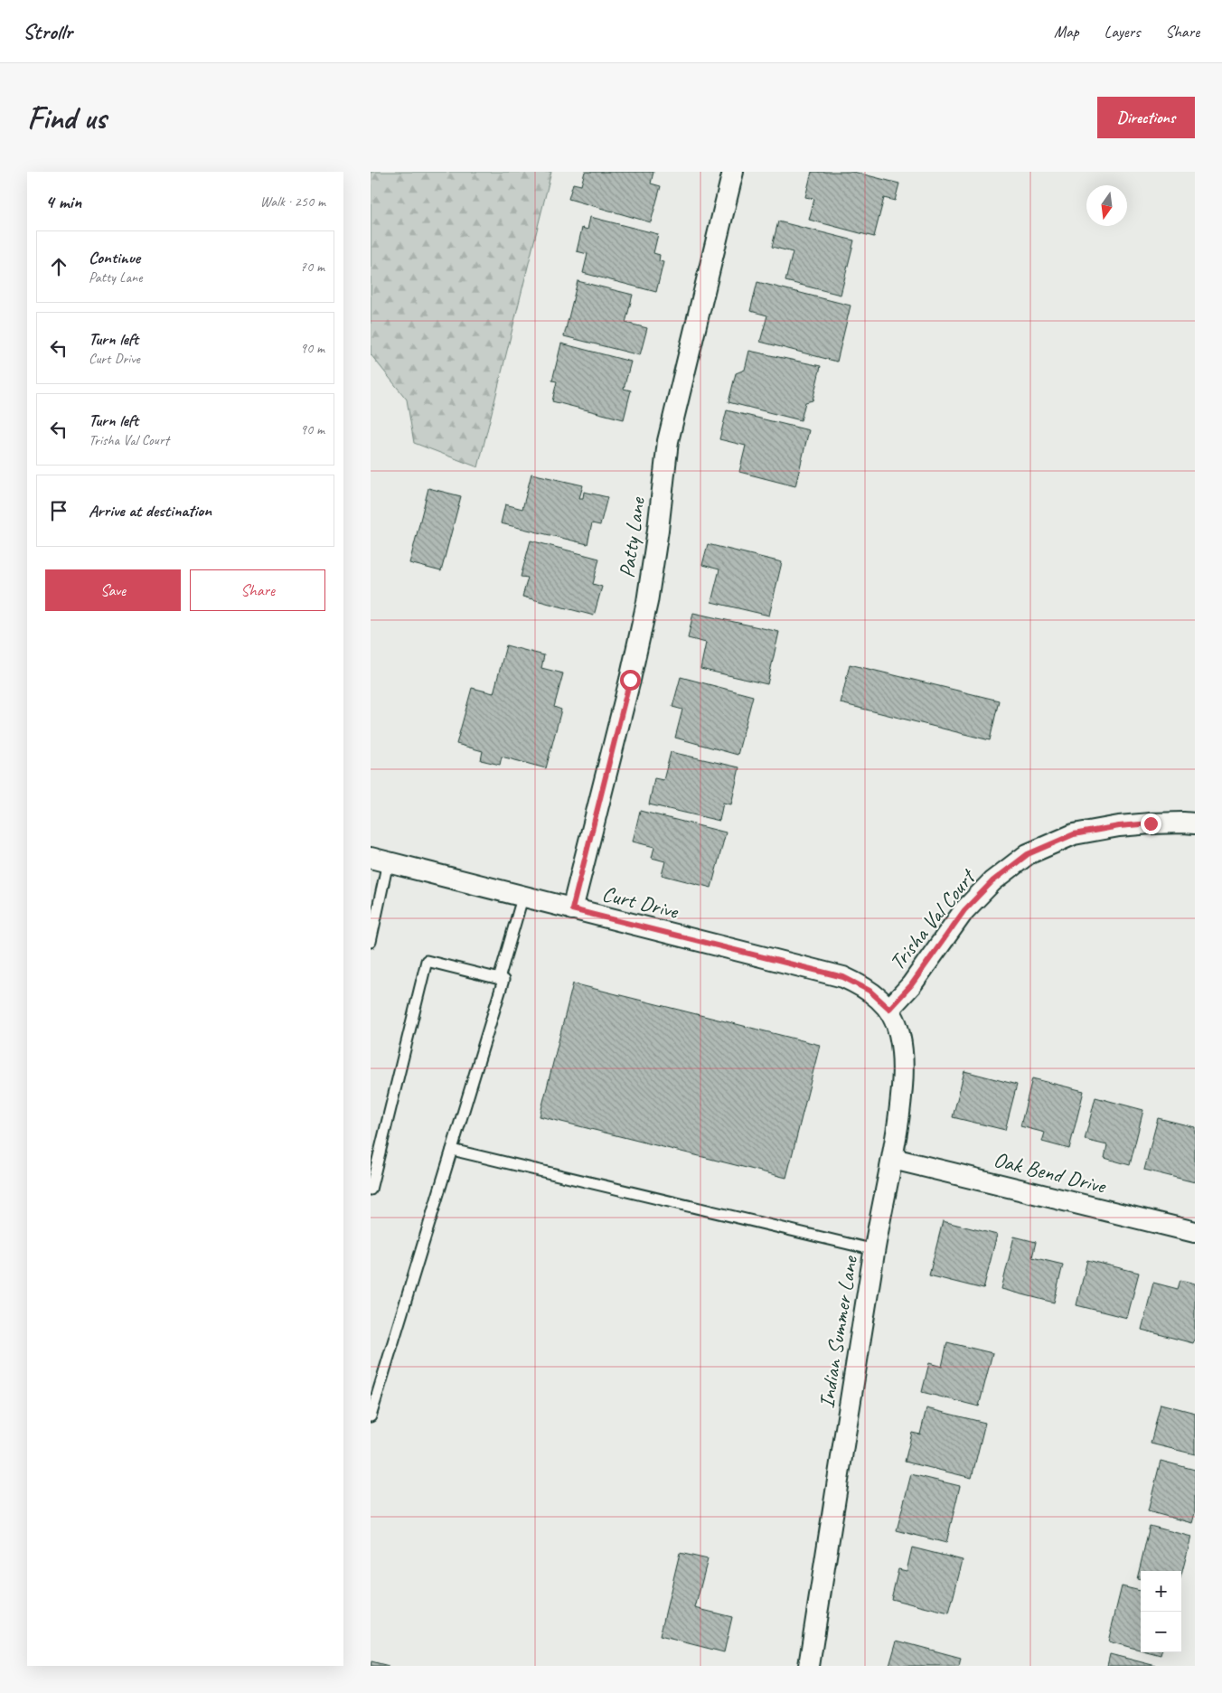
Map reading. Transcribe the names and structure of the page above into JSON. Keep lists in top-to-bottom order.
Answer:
{
  "streets": {
    "street": [
      "Patty Lane",
      "Curt Drive",
      "Trisha Val Court",
      "Oak Bend Drive",
      "Indian Summer Lane"
    ]
  },
  "crossings": [
    ["Patty Lane", "Curt Drive"],
    ["Curt Drive", "Trisha Val Court"],
    ["Curt Drive", "Indian Summer Lane"],
    ["Trisha Val Court", "Indian Summer Lane"],
    ["Oak Bend Drive", "Indian Summer Lane"]
  ],
  "north": "bottom",
  "page": {
    "header": "Strollr",
    "nav": ["Map", "Layers", "Share"],
    "buttons": [
      "Directions",
      ["Save", "Share"]
    ],
    "title": "Find us",
    "heading": ["4 min", "Walk · 250 m"],
    "list": [
      ["Continue", "Patty Lane", "70 m"],
      ["Turn left", "Curt Drive", "90 m"],
      ["Turn left", "Trisha Val Court", "90 m"],
      "Arrive at destination"
    ],
    "map_buttons": ["+", "−"]
  }
}
